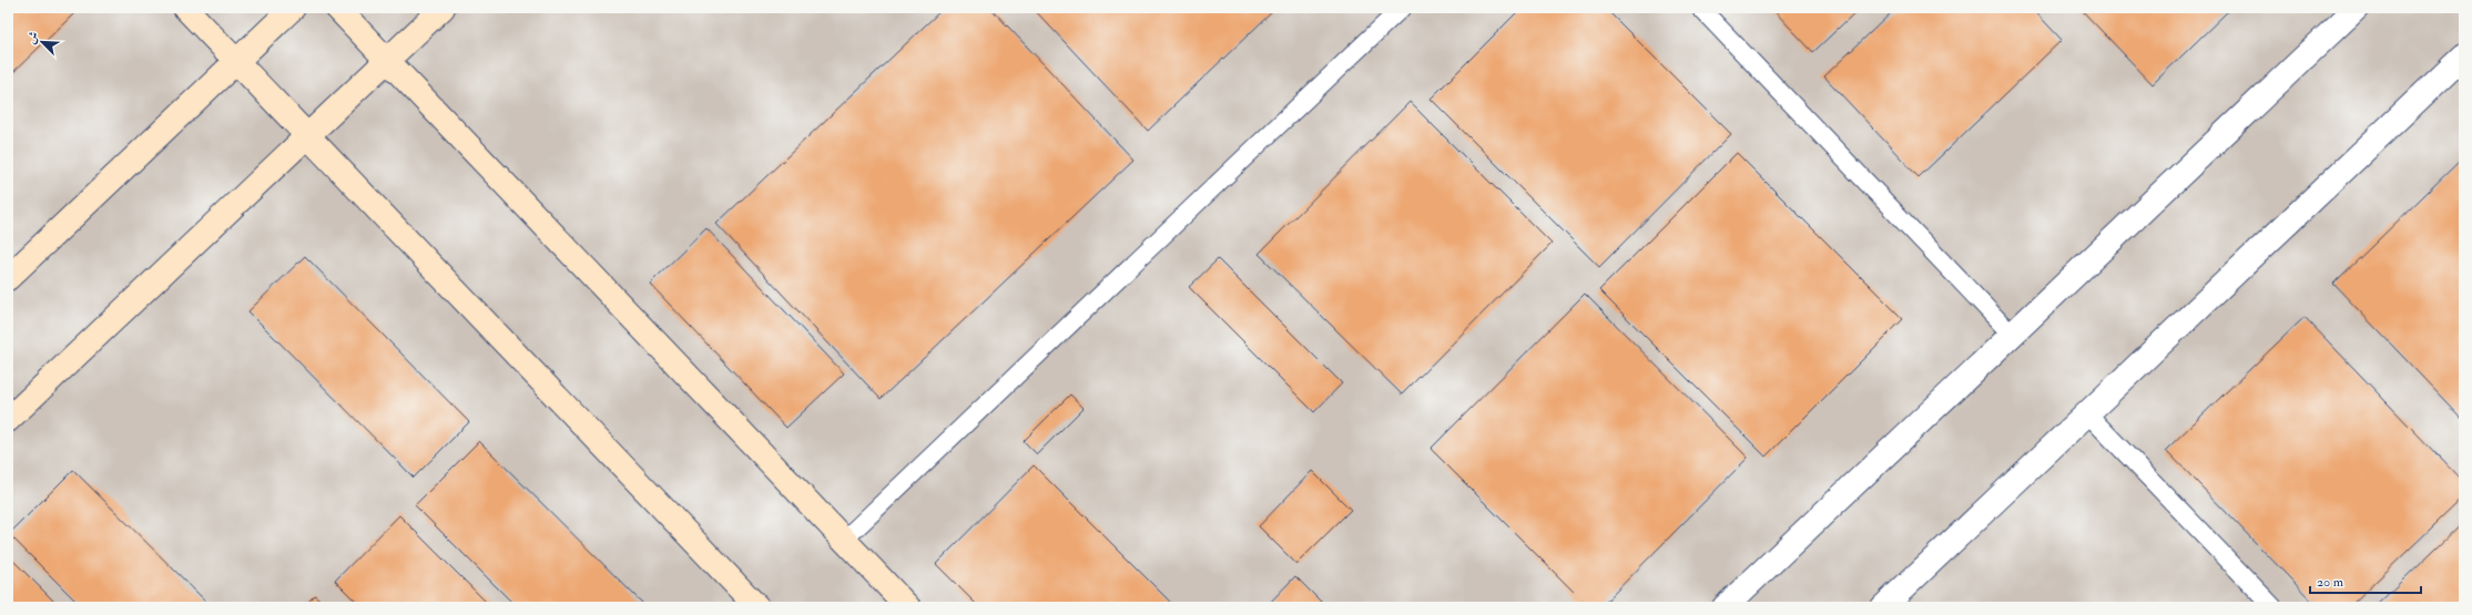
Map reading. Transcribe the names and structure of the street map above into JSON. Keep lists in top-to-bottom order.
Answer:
{
  "scale_bar": "20 m",
  "north": "top left"
}
